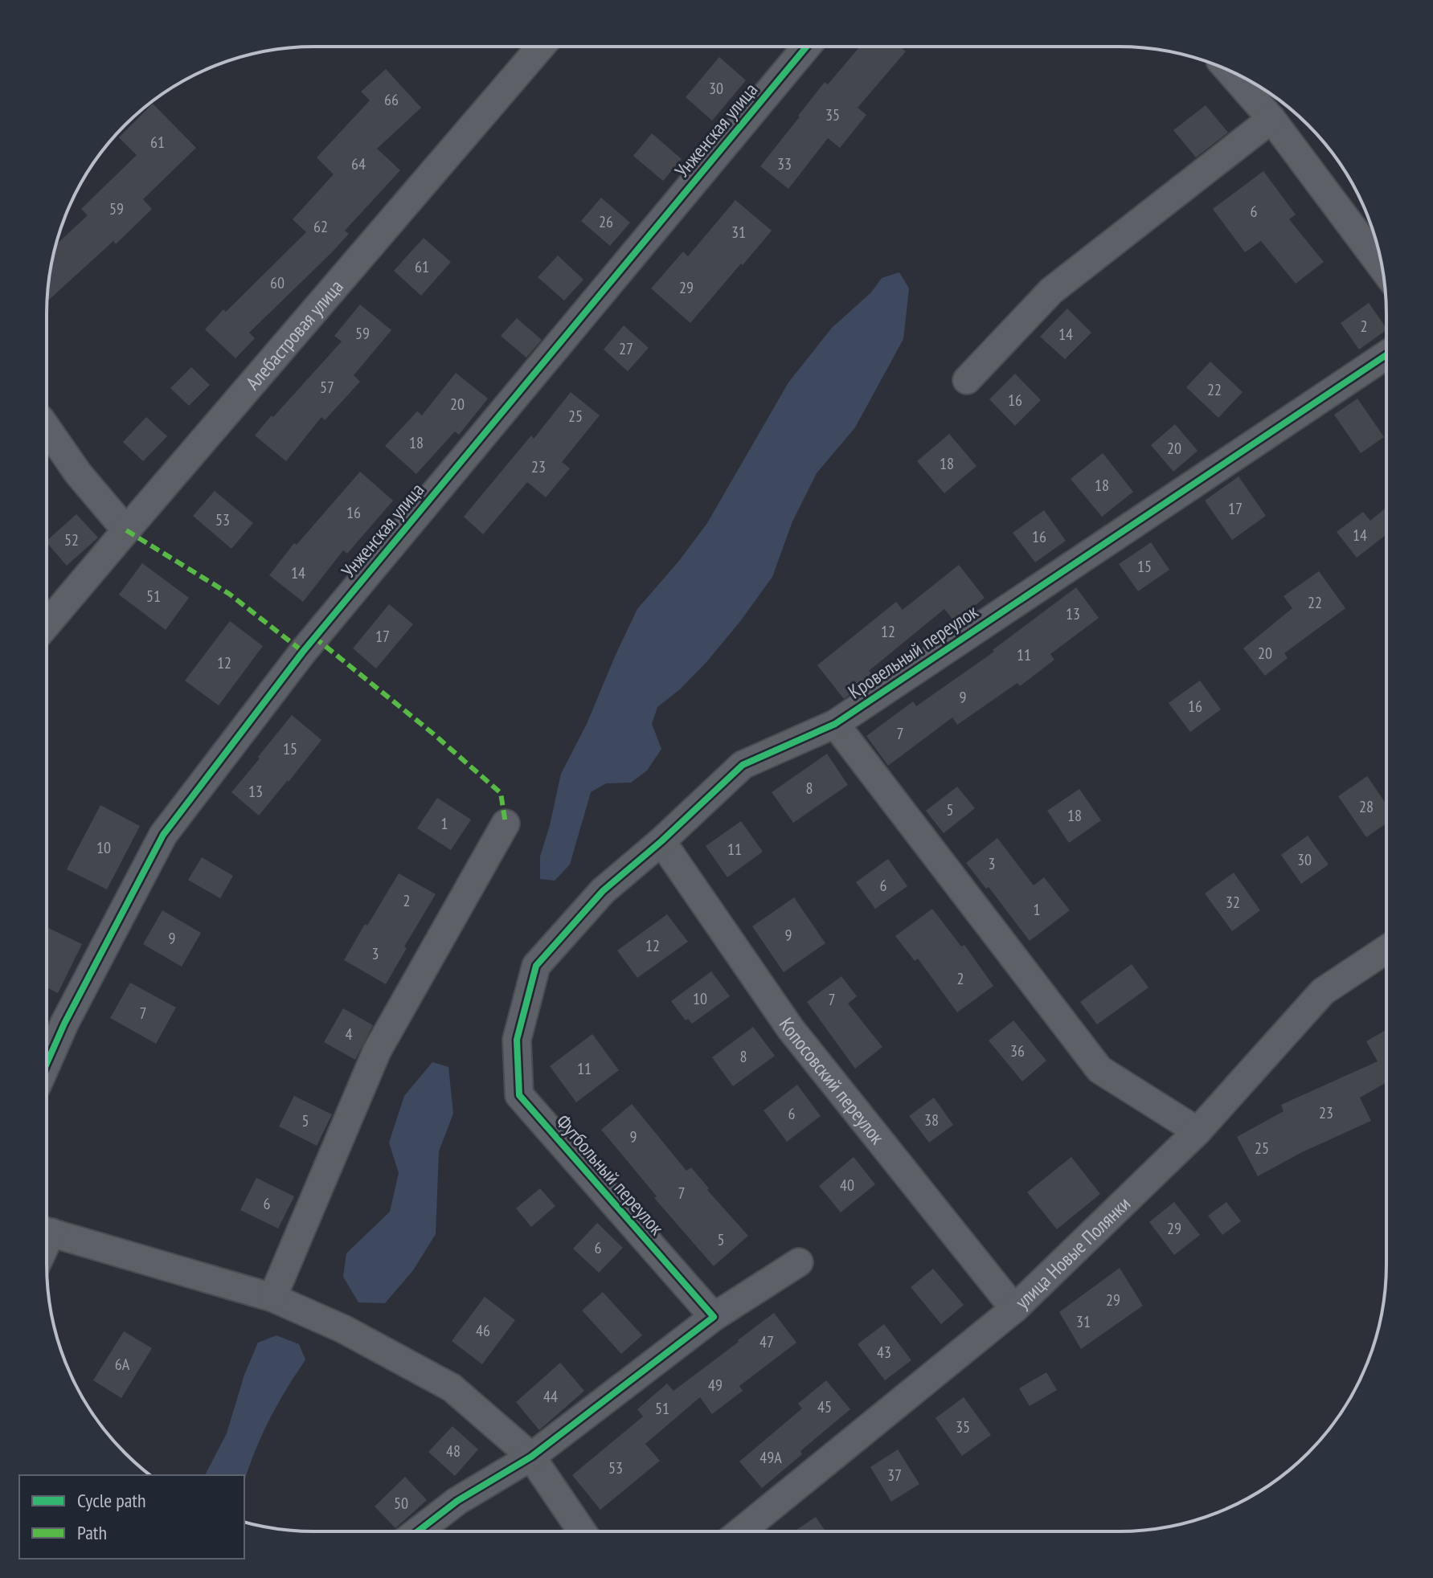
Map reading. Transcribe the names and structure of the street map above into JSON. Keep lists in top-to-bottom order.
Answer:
{
  "streets": {
    "street": [
      "Унженская улица",
      "Алебастровая улица",
      "Кровельный переулок",
      "Копосовский переулок",
      "Футбольный переулок",
      "улица Новые Полянки"
    ]
  },
  "crossings": [
    ["Кровельный переулок", "Копосовский переулок"],
    ["Кровельный переулок", "Футбольный переулок"],
    ["Копосовский переулок", "улица Новые Полянки"]
  ],
  "house_numbers": [
    "30",
    "66",
    "35",
    "61",
    "64",
    "33",
    "59",
    "6",
    "26",
    "62",
    "31",
    "61",
    "60",
    "29",
    "2",
    "59",
    "14",
    "27",
    "57",
    "22",
    "16",
    "20",
    "25",
    "18",
    "20",
    "18",
    "23",
    "18",
    "17",
    "16",
    "53",
    "14",
    "16",
    "52",
    "15",
    "14",
    "51",
    "22",
    "13",
    "12",
    "17",
    "20",
    "11",
    "12",
    "9",
    "16",
    "7",
    "15",
    "8",
    "13",
    "28",
    "5",
    "18",
    "1",
    "10",
    "11",
    "30",
    "3",
    "6",
    "2",
    "32",
    "1",
    "9",
    "9",
    "12",
    "3",
    "2",
    "10",
    "7",
    "7",
    "4",
    "36",
    "8",
    "11",
    "23",
    "6",
    "38",
    "5",
    "9",
    "25",
    "40",
    "7",
    "6",
    "29",
    "5",
    "6",
    "29",
    "31",
    "46",
    "47",
    "43",
    "6А",
    "49",
    "44",
    "45",
    "51",
    "35",
    "48",
    "49А",
    "53",
    "37",
    "50"
  ],
  "legend": ["Cycle path", "Path"]
}
